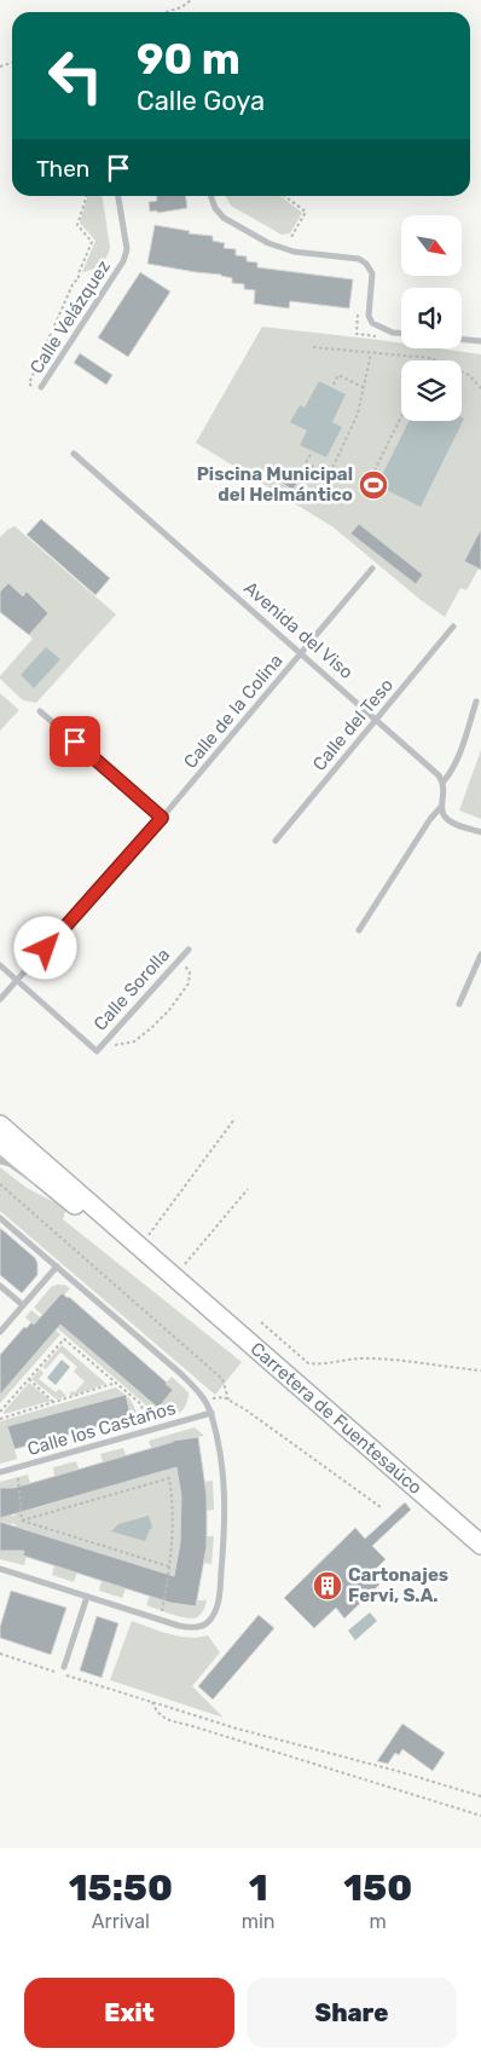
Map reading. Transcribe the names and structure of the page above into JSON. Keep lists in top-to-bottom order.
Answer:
{
  "streets": {
    "main road": ["Carretera de Fuentesaúco"],
    "street": [
      "Calle Velázquez",
      "Avenida del Viso",
      "Calle de la Colina",
      "Calle del Teso",
      "Calle Sorolla",
      "Calle los Castaños"
    ]
  },
  "crossings": [
    ["Avenida del Viso", "Calle de la Colina"],
    ["Avenida del Viso", "Calle del Teso"],
    ["Calle de la Colina", "Calle Sorolla"]
  ],
  "places": {
    "sports": ["Piscina Municipal del Helmántico"],
    "building": ["Cartonajes Fervi, S.A."]
  },
  "north": "bottom right",
  "page": {
    "turn": ["90 m", "Calle Goya"],
    "then": "Then",
    "eta": [
      "15:50",
      "Arrival",
      "1",
      "min",
      "150",
      "m"
    ],
    "buttons": ["Exit", "Share"]
  }
}
